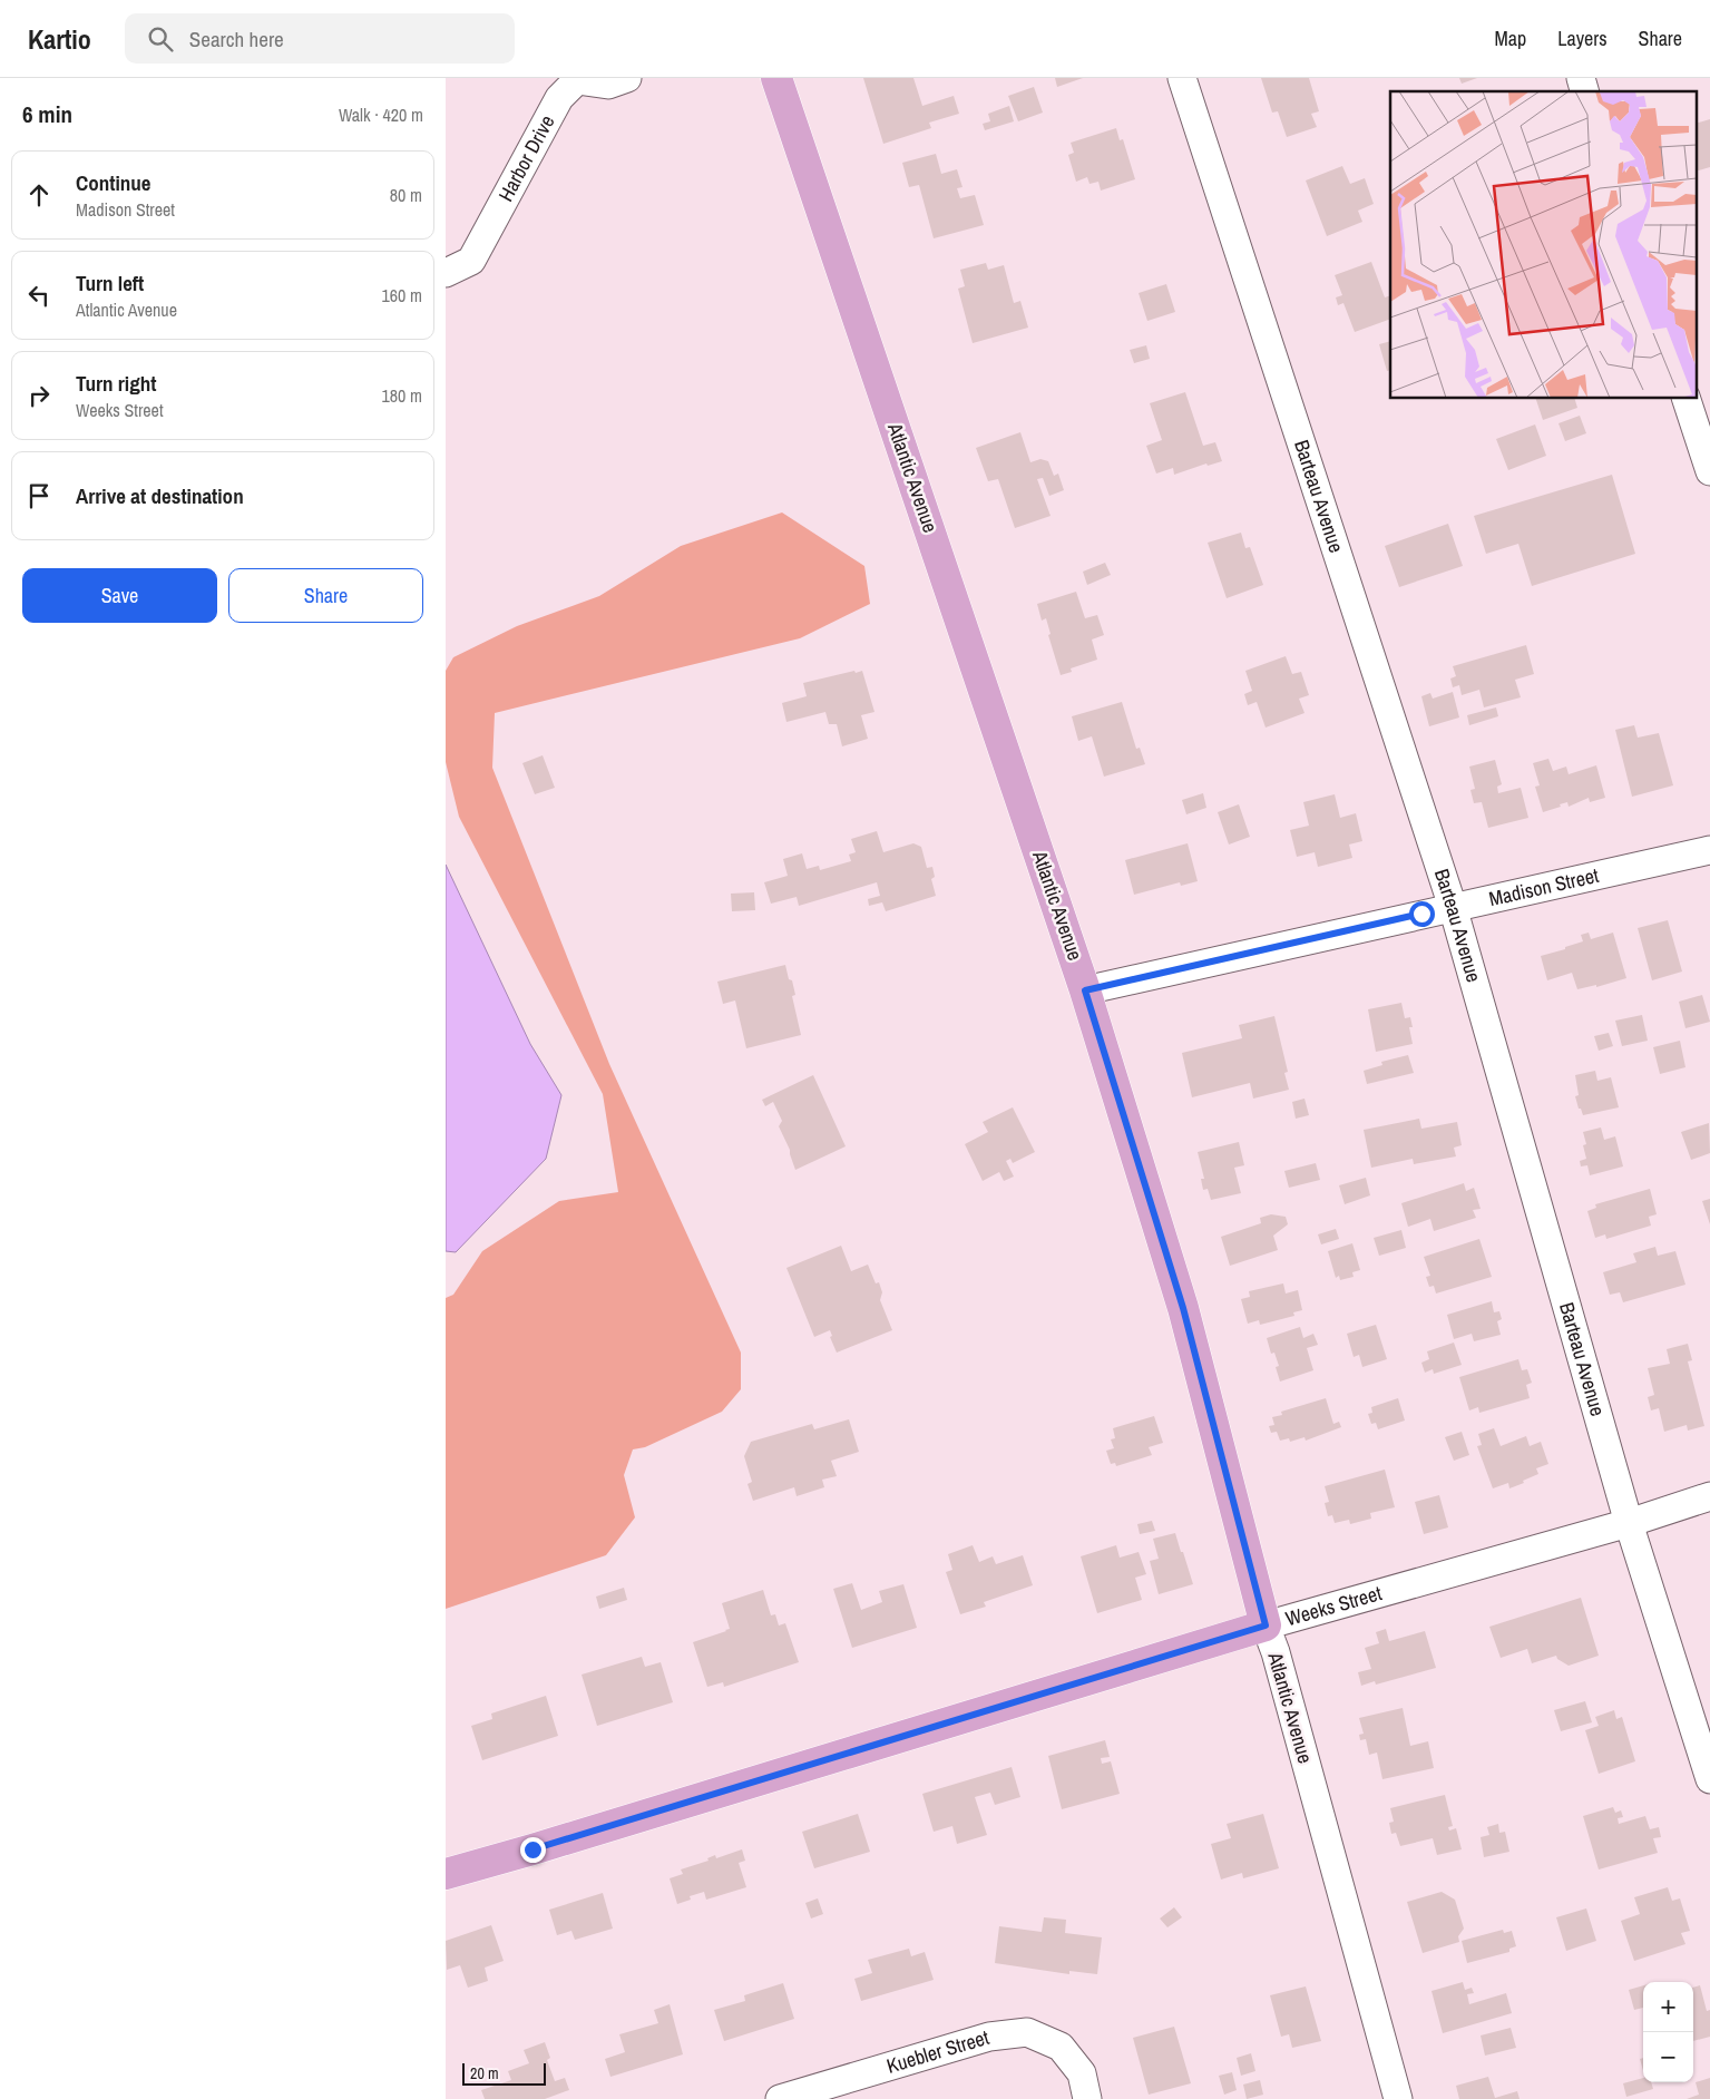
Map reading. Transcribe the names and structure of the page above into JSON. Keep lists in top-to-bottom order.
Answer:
{
  "streets": {
    "main road": ["Atlantic Avenue", "Weeks Street"],
    "street": [
      "Harbor Drive",
      "Barteau Avenue",
      "Madison Street",
      "Kuebler Street"
    ]
  },
  "crossings": [
    ["Atlantic Avenue", "Madison Street"],
    ["Atlantic Avenue", "Weeks Street"],
    ["Barteau Avenue", "Madison Street"],
    ["Barteau Avenue", "Weeks Street"]
  ],
  "scale_bar": "20 m",
  "page": {
    "header": "Kartio",
    "search": "Search here",
    "nav": ["Map", "Layers", "Share"],
    "heading": ["6 min", "Walk · 420 m"],
    "list": [
      ["Continue", "Madison Street", "80 m"],
      ["Turn left", "Atlantic Avenue", "160 m"],
      ["Turn right", "Weeks Street", "180 m"],
      "Arrive at destination"
    ],
    "buttons": ["Save", "Share"],
    "map_buttons": ["+", "−"],
    "scale": "20 m"
  }
}
